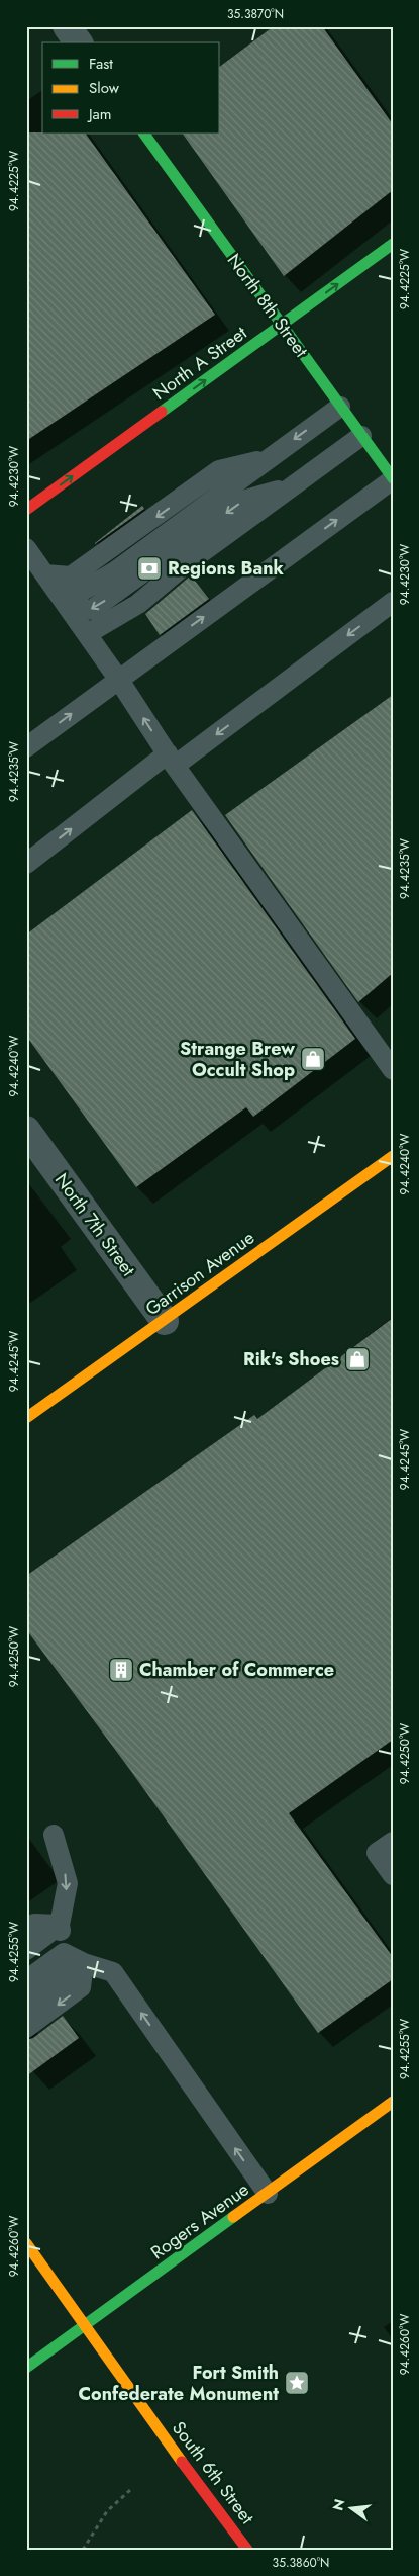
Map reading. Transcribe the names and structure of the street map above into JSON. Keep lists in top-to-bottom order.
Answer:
{
  "streets": {
    "street": [
      "North 8th Street",
      "North A Street",
      "North 7th Street",
      "Garrison Avenue",
      "Rogers Avenue",
      "South 6th Street"
    ]
  },
  "crossings": [
    ["North 8th Street", "North A Street"],
    ["North 7th Street", "Garrison Avenue"],
    ["Rogers Avenue", "South 6th Street"]
  ],
  "one_way": ["North A Street"],
  "places": {
    "bank": ["Regions Bank"],
    "shop": ["Strange Brew Occult Shop", "Rik's Shoes"],
    "building": ["Chamber of Commerce"],
    "place": ["Fort Smith Confederate Monument"]
  },
  "legend": ["Fast", "Slow", "Jam"],
  "north": "left",
  "coordinates": [
    "35.3870°N",
    "94.4225°W",
    "94.4230°W",
    "94.4235°W",
    "94.4240°W",
    "94.4245°W",
    "94.4250°W",
    "94.4255°W",
    "94.4260°W",
    "35.3860°N"
  ]
}
